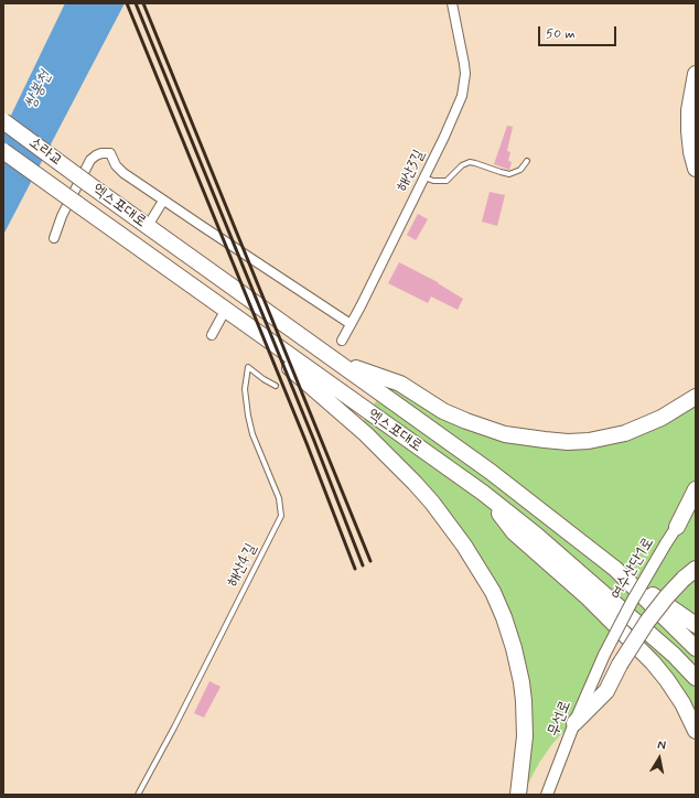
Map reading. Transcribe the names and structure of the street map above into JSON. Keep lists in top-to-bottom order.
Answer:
{
  "streets": {
    "highway": ["소라교", "엑스포대로"],
    "street": ["해산3길", "여수산단1로", "무선로"],
    "lane": ["해산4길"]
  },
  "crossings": [
    ["소라교", "엑스포대로"],
    ["여수산단1로", "무선로"]
  ],
  "water": ["쌍봉천"],
  "scale_bar": "50 m",
  "north": "top"
}
